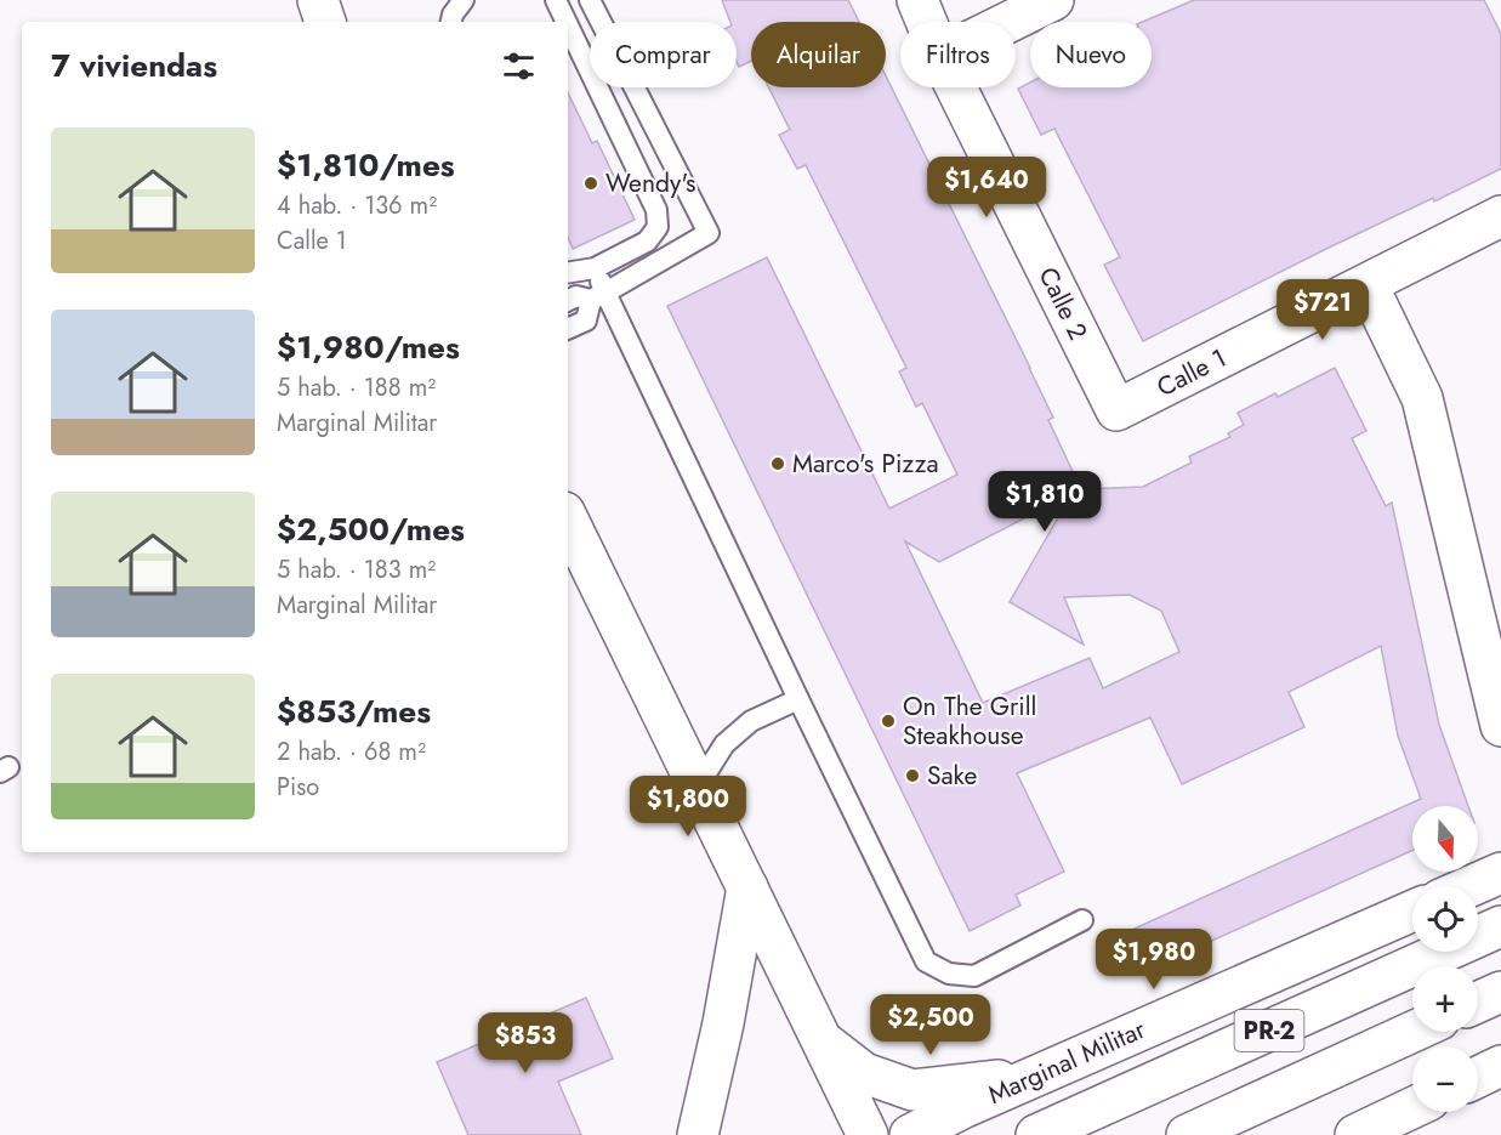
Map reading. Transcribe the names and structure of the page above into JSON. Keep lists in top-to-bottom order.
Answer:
{
  "streets": {
    "street": [
      "Calle 2",
      "Calle 1",
      "PR-2",
      "Marginal Militar"
    ]
  },
  "crossings": [
    ["Calle 2", "Calle 1"]
  ],
  "places": [
    "Wendy's",
    "Marco's Pizza",
    "On The Grill Steakhouse",
    "Sake"
  ],
  "north": "bottom",
  "page": {
    "chip": [
      "Comprar",
      "Alquilar",
      "Filtros",
      "Nuevo"
    ],
    "heading": "7 viviendas",
    "list": [
      {
        "name": "$1,810/mes",
        "note": "4 hab. · 136 m² · Calle 1"
      },
      {
        "name": "$1,980/mes",
        "note": "5 hab. · 188 m² · Marginal Militar"
      },
      {
        "name": "$2,500/mes",
        "note": "5 hab. · 183 m² · Marginal Militar"
      },
      {
        "name": "$853/mes",
        "note": "2 hab. · 68 m² · Piso"
      }
    ],
    "price": [
      "$1,640",
      "$721",
      "$1,810",
      "$1,800",
      "$1,980",
      "$2,500",
      "$853"
    ],
    "map_buttons": ["+", "−"]
  }
}
